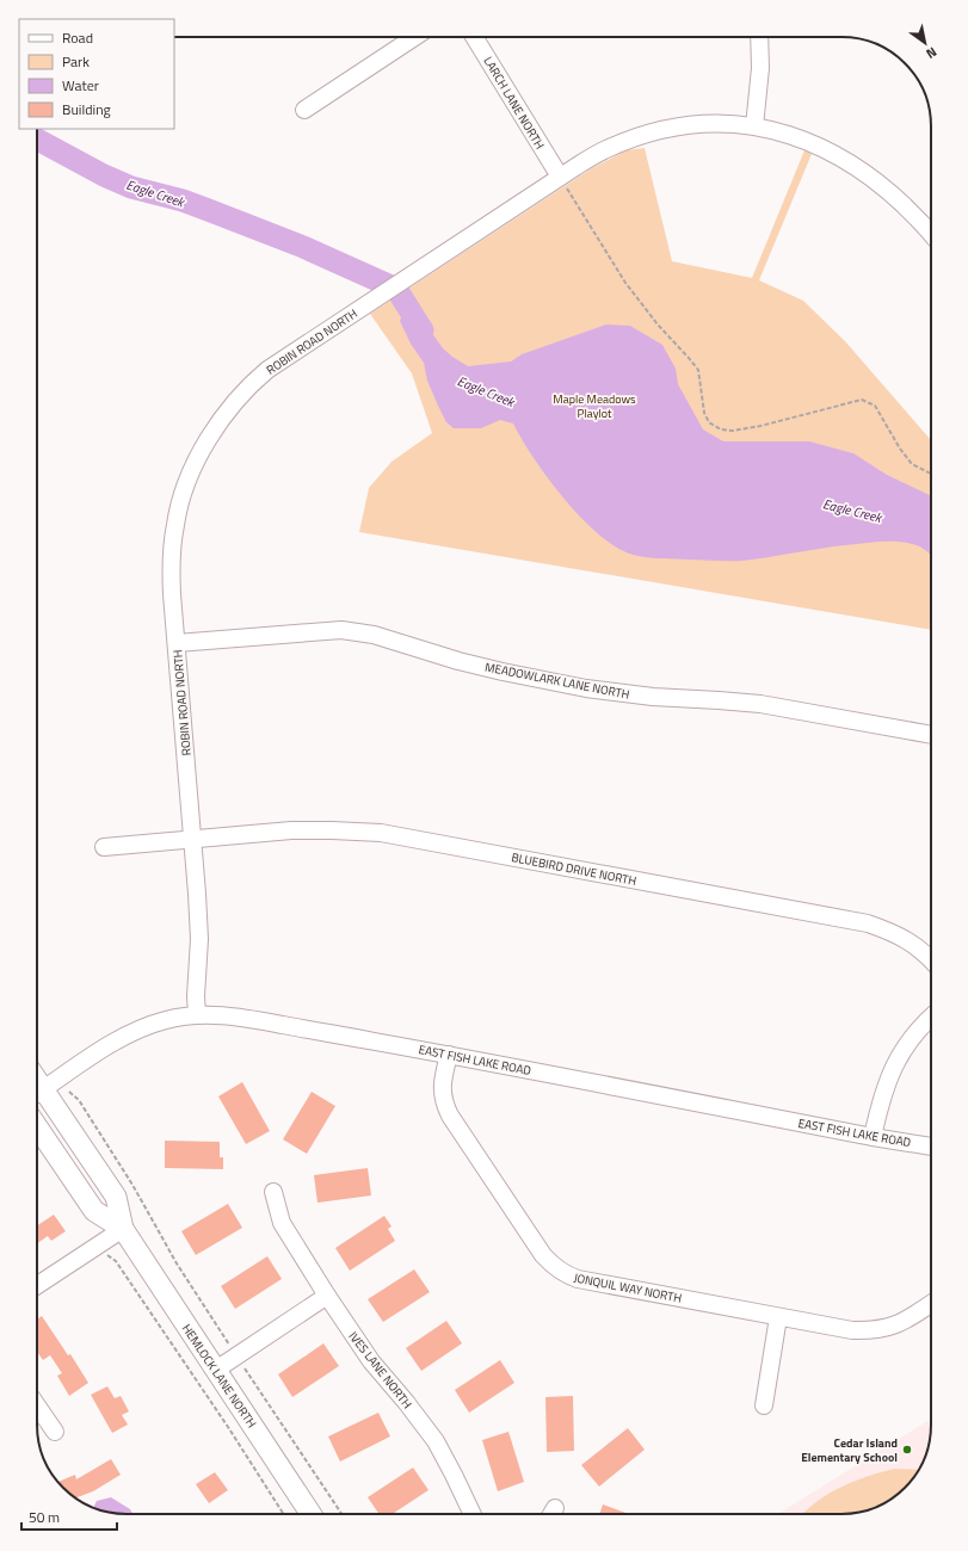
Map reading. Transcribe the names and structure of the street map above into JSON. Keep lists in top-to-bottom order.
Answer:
{
  "streets": {
    "main road": ["HEMLOCK LANE NORTH"],
    "street": [
      "LARCH LANE NORTH",
      "ROBIN ROAD NORTH",
      "MEADOWLARK LANE NORTH",
      "BLUEBIRD DRIVE NORTH",
      "EAST FISH LAKE ROAD",
      "JONQUIL WAY NORTH",
      "IVES LANE NORTH"
    ]
  },
  "crossings": [
    ["LARCH LANE NORTH", "ROBIN ROAD NORTH"],
    ["ROBIN ROAD NORTH", "MEADOWLARK LANE NORTH"],
    ["ROBIN ROAD NORTH", "BLUEBIRD DRIVE NORTH"],
    ["ROBIN ROAD NORTH", "EAST FISH LAKE ROAD"],
    ["EAST FISH LAKE ROAD", "JONQUIL WAY NORTH"]
  ],
  "water": ["Eagle Creek"],
  "parks": ["Maple Meadows Playlot"],
  "places": ["Cedar Island Elementary School"],
  "legend": [
    "Road",
    "Park",
    "Water",
    "Building"
  ],
  "scale_bar": "50 m",
  "north": "bottom right"
}
